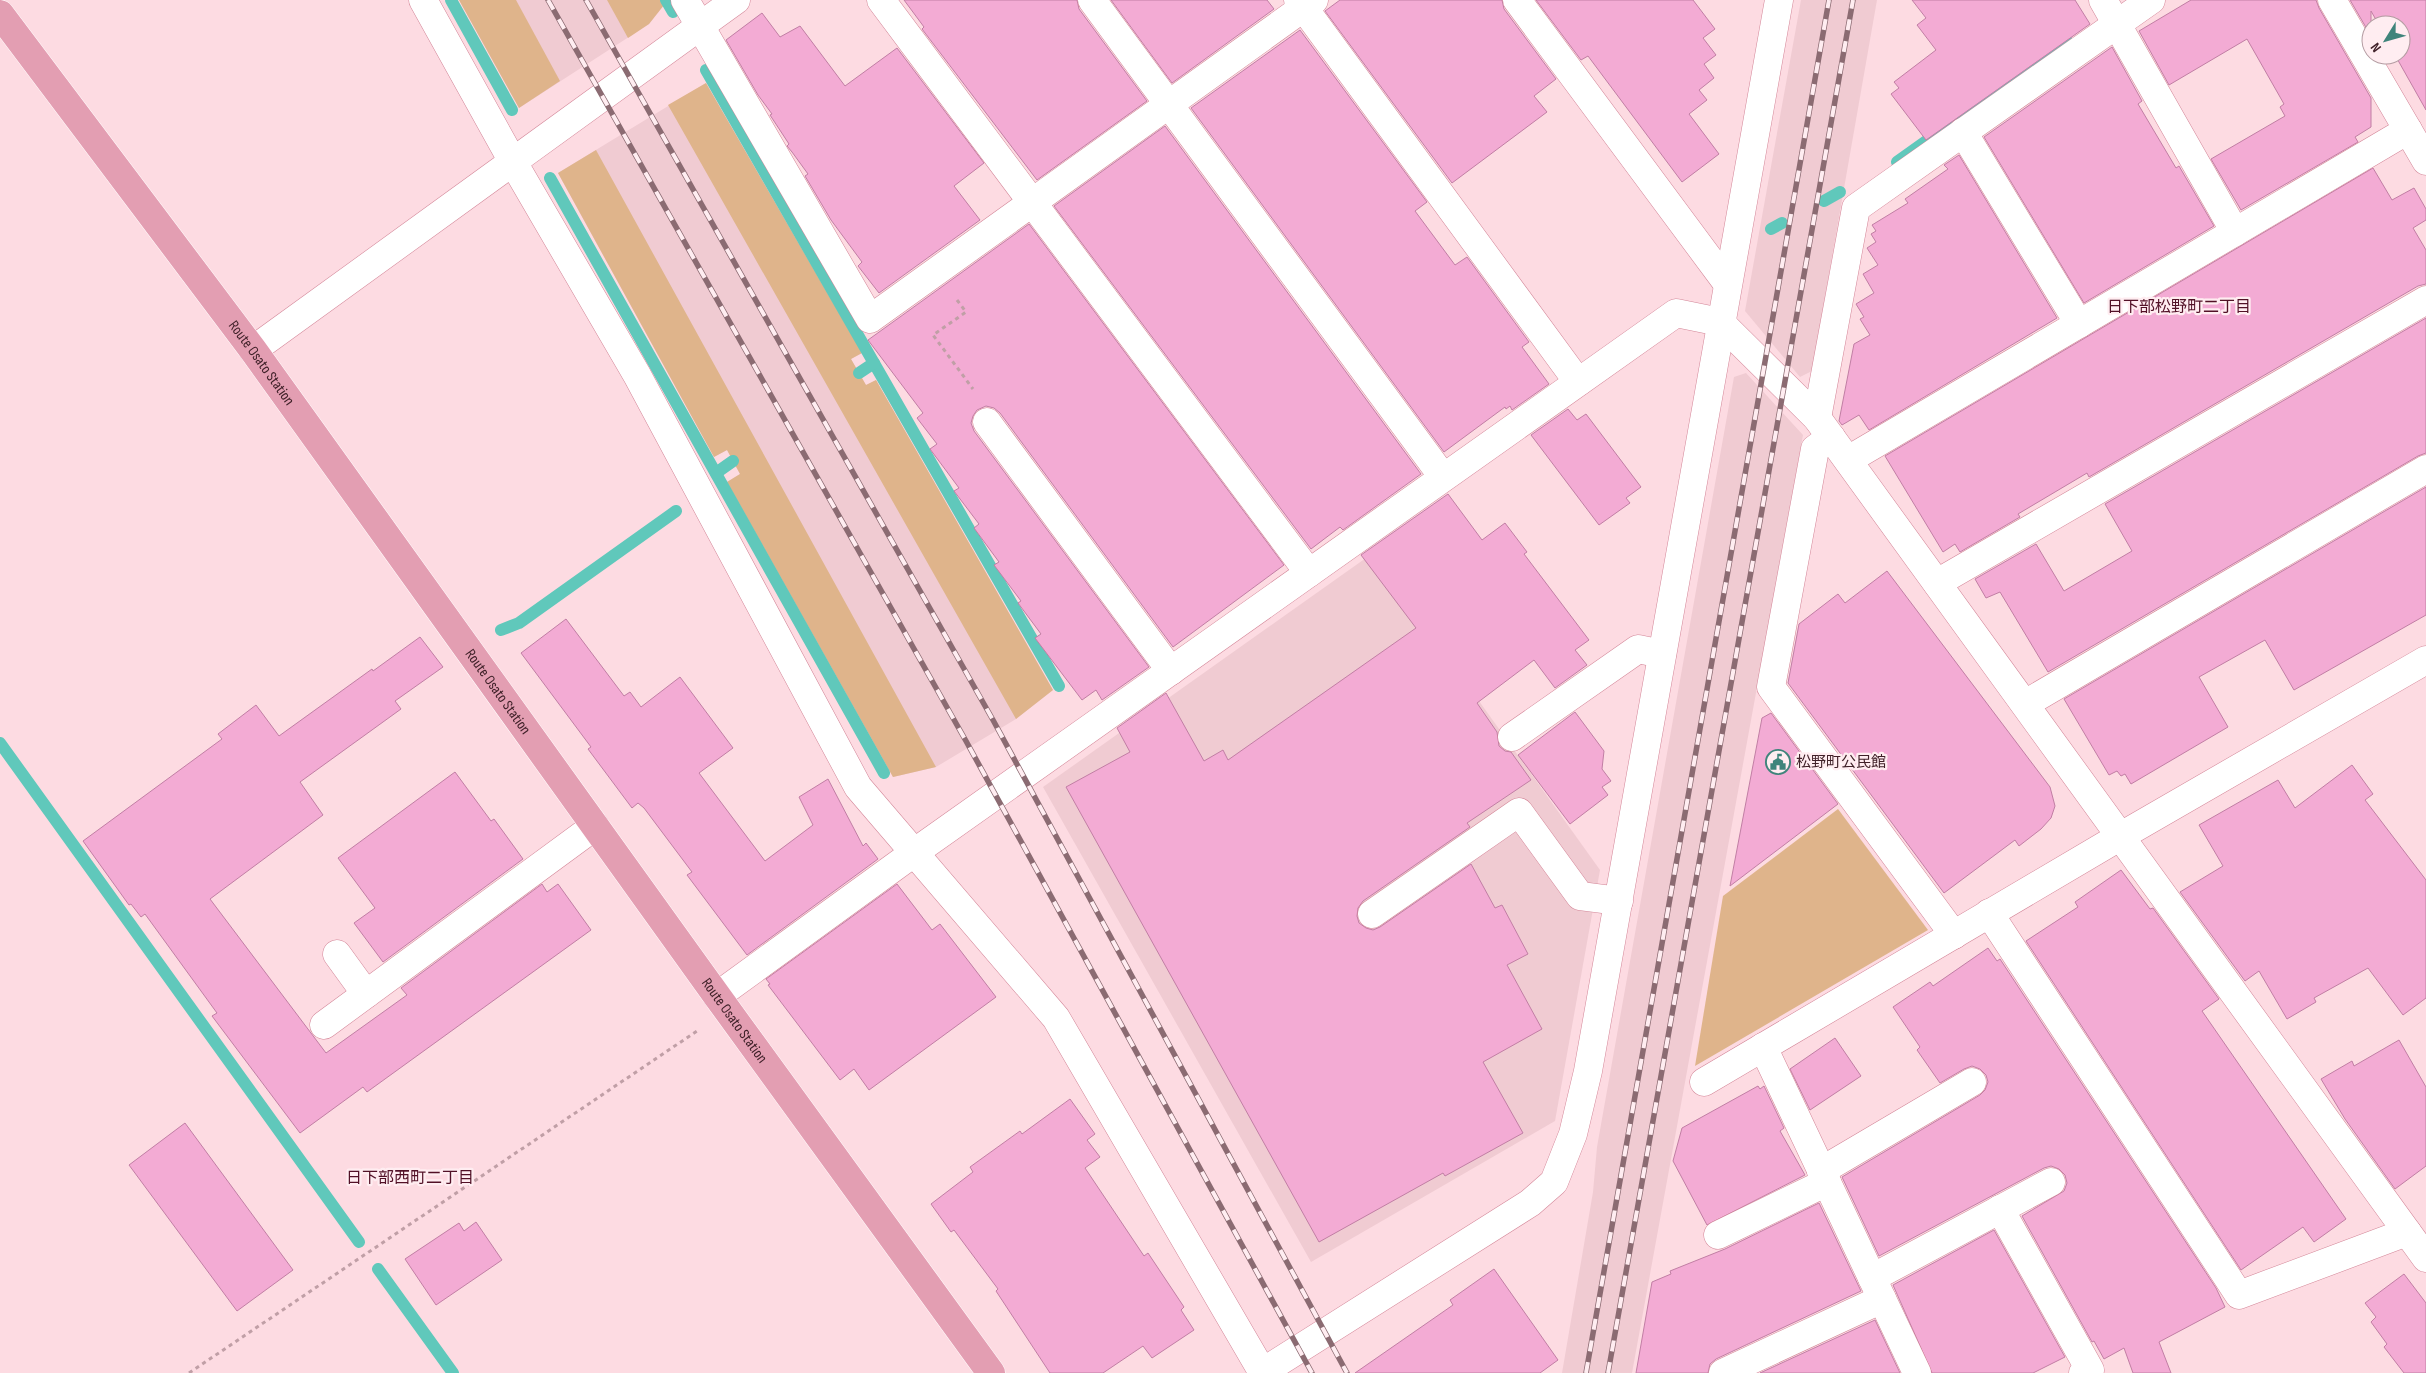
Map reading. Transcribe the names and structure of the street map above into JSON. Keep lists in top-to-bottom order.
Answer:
{
  "streets": {
    "main road": ["Route Osato Station"]
  },
  "districts": ["日下部松野町二丁目", "日下部西町二丁目"],
  "places": {
    "public building": ["松野町公民館"]
  },
  "north": "bottom left"
}
